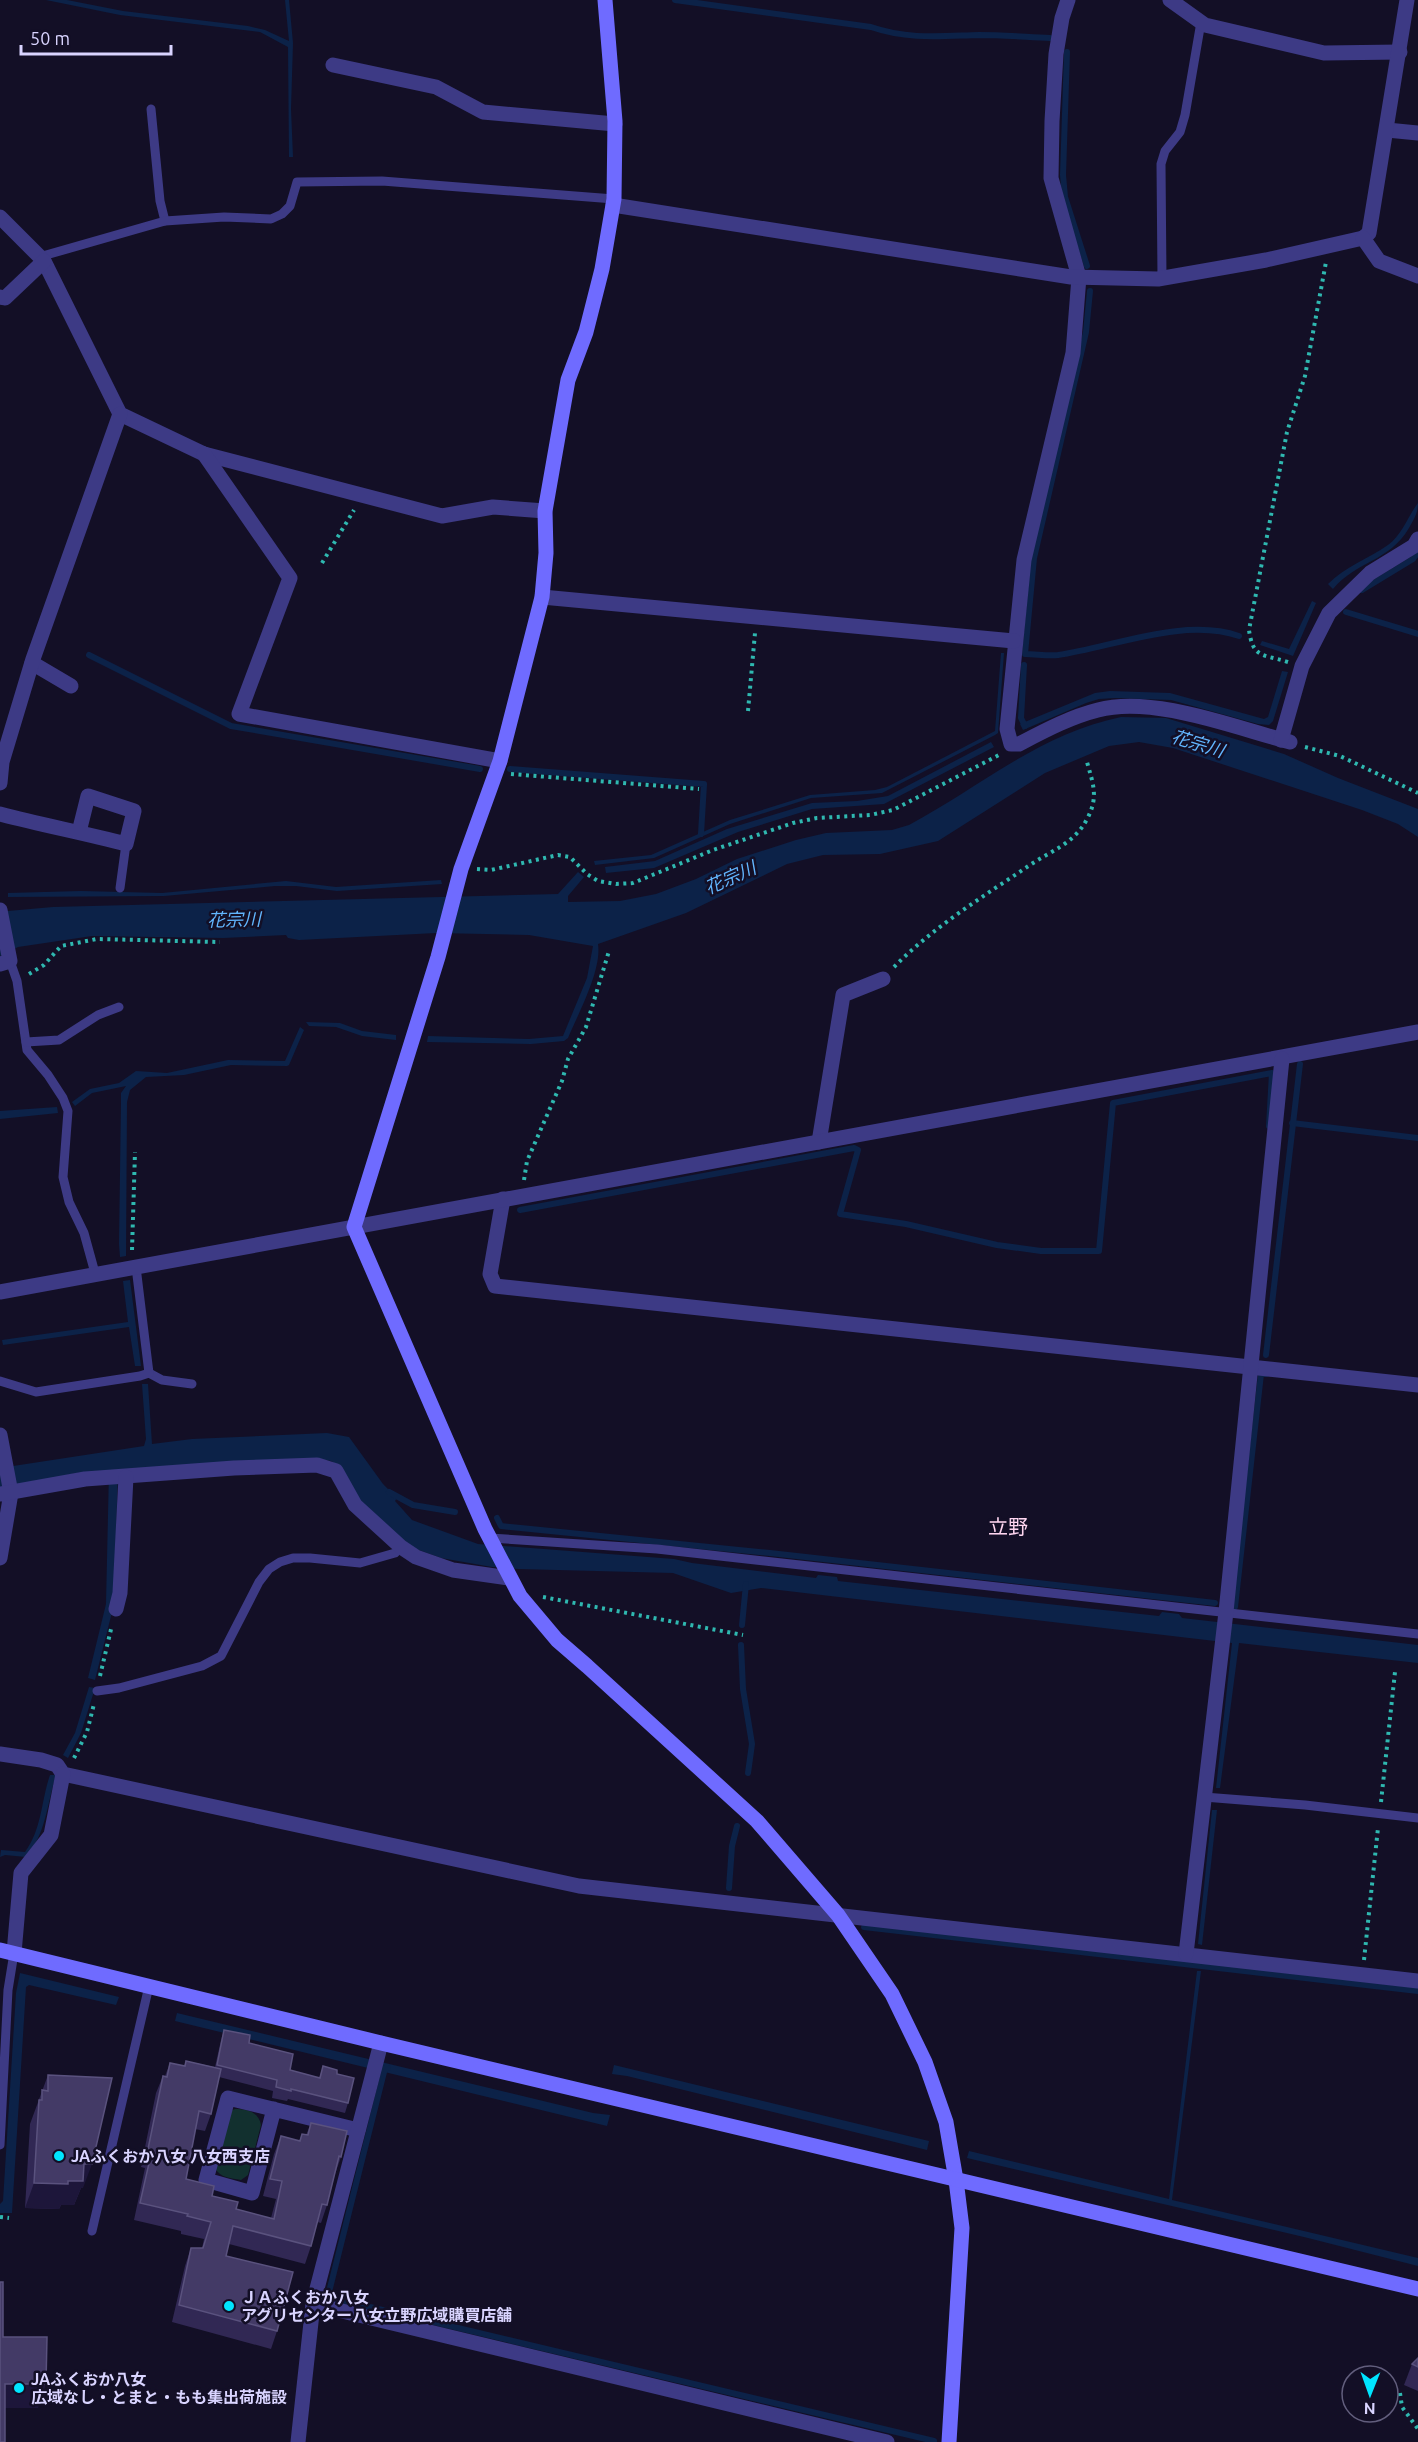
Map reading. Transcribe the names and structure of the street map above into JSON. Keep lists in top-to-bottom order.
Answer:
{
  "districts": ["立野"],
  "water": ["花宗川"],
  "places": ["JAふくおか八女 八女西支店", "ＪＡふくおか八女 アグリセンター八女立野広域購買店舗", "JAふくおか八女 広域なし・とまと・もも集出荷施設"],
  "scale_bar": "50 m",
  "north": "bottom"
}
